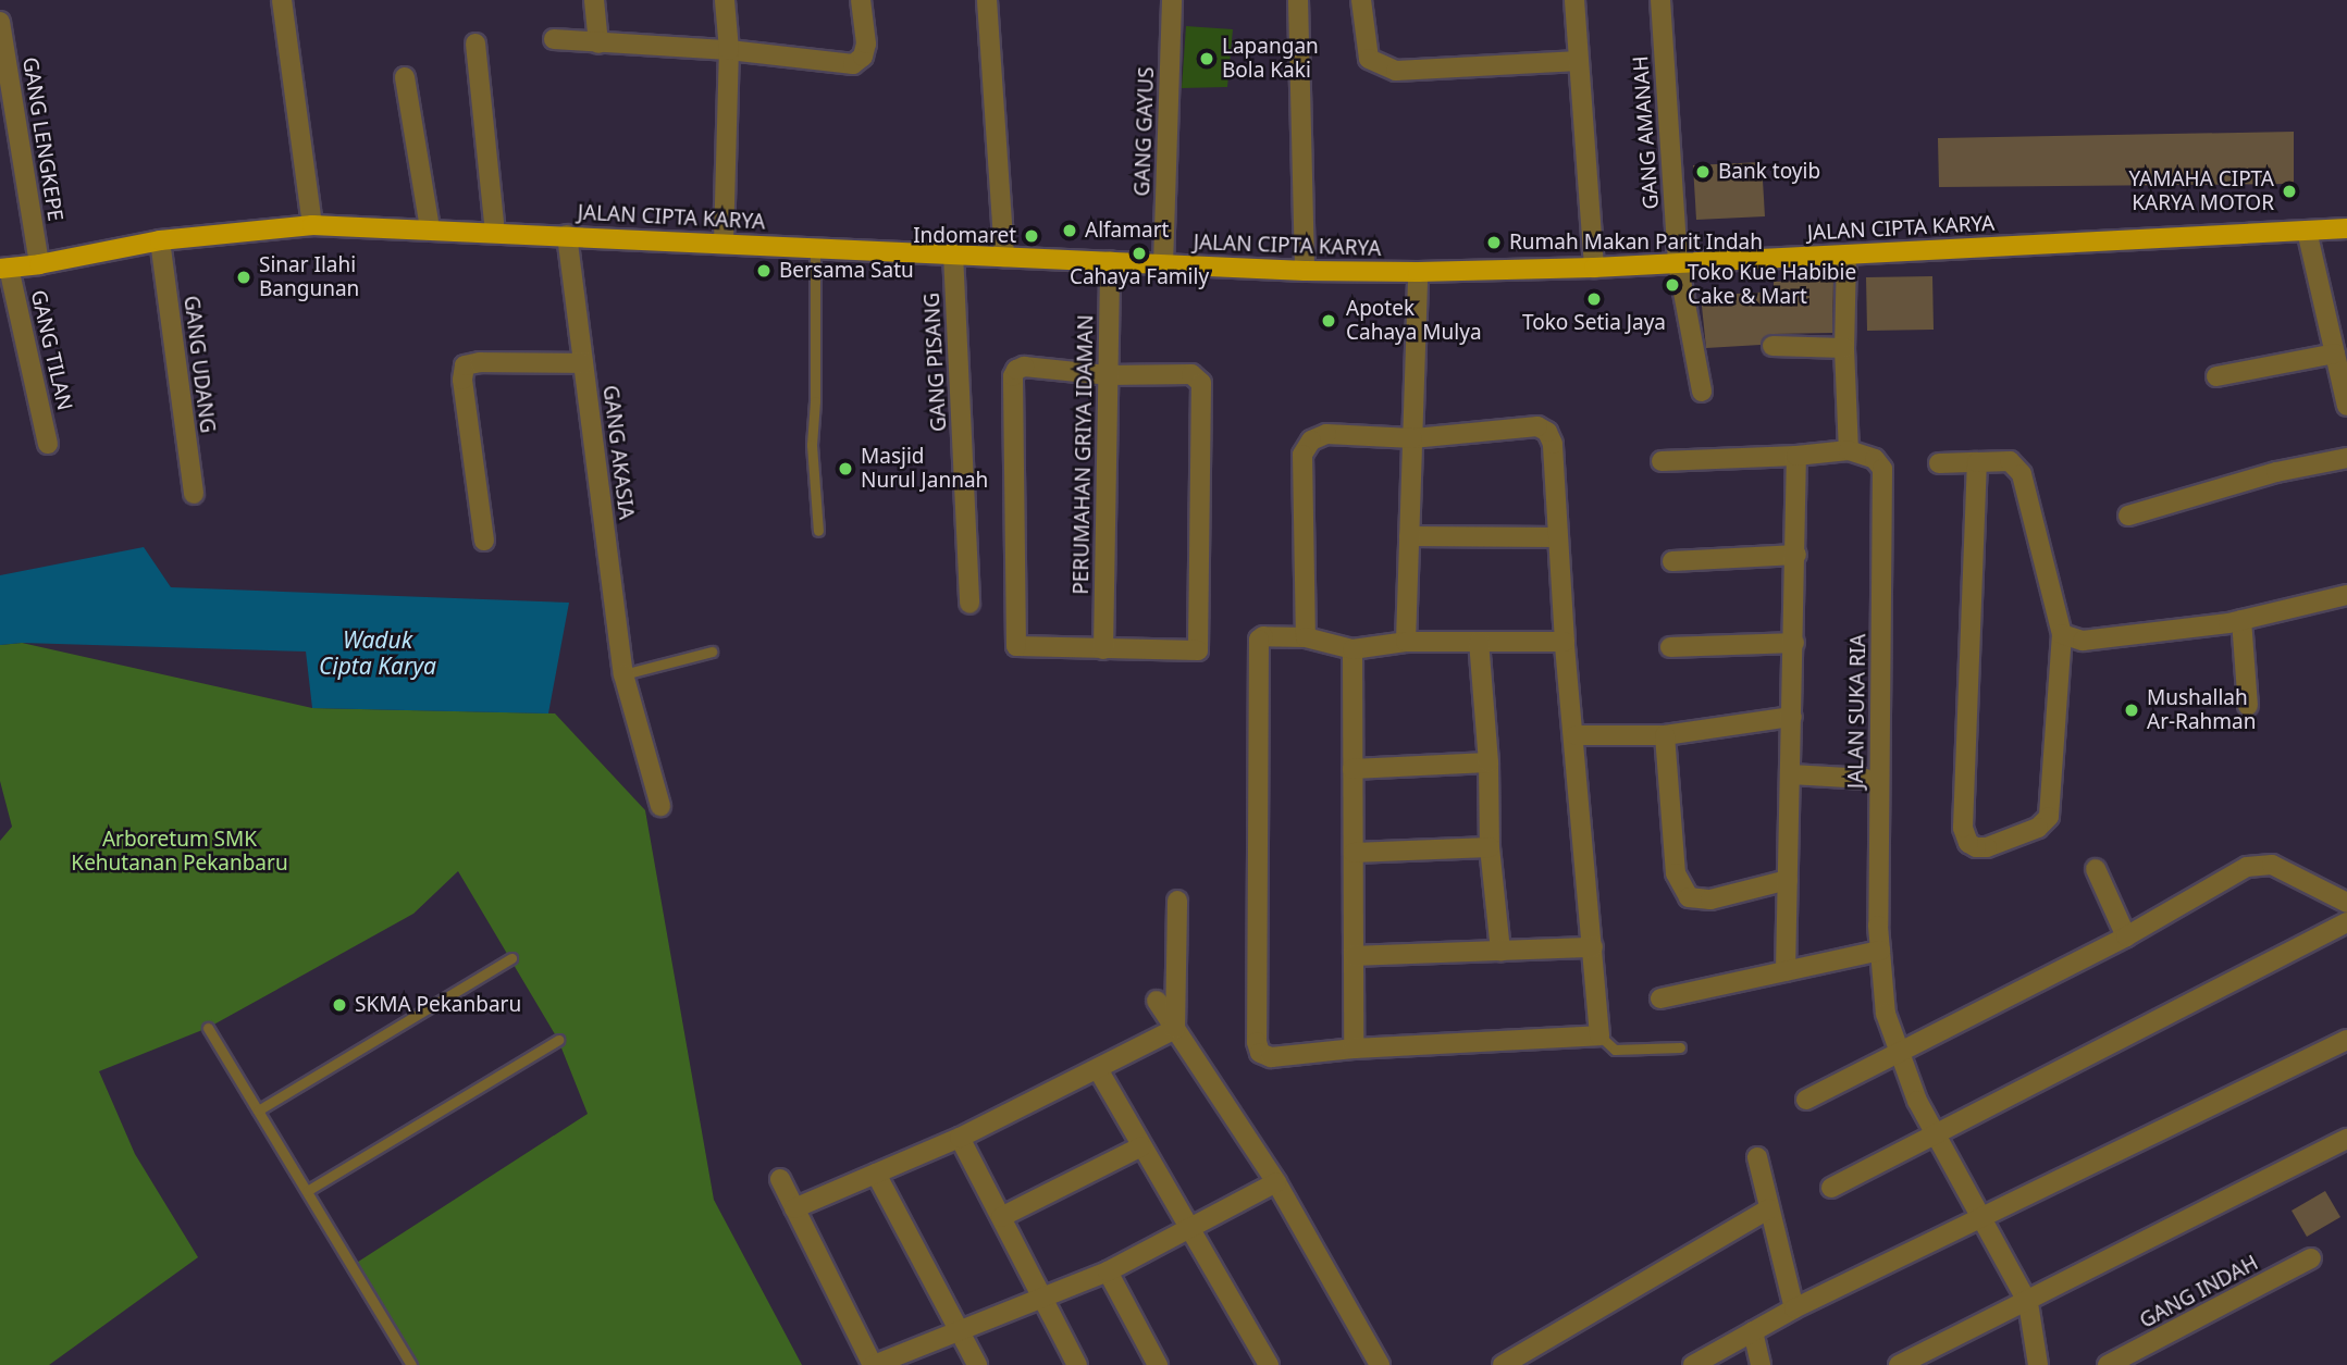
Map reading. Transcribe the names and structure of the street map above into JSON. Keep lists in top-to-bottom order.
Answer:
{
  "streets": {
    "main road": ["JALAN CIPTA KARYA"],
    "street": [
      "GANG GAYUS",
      "GANG AMANAH",
      "GANG LENGKEPE",
      "GANG TILAN",
      "GANG PISANG",
      "GANG UDANG",
      "GANG AKASIA",
      "PERUMAHAN GRIYA IDAMAN",
      "JALAN SUKA RIA",
      "GANG INDAH"
    ]
  },
  "crossings": [
    ["GANG GAYUS", "JALAN CIPTA KARYA"],
    ["GANG AMANAH", "JALAN CIPTA KARYA"],
    ["GANG LENGKEPE", "JALAN CIPTA KARYA"],
    ["JALAN CIPTA KARYA", "GANG TILAN"],
    ["JALAN CIPTA KARYA", "GANG PISANG"],
    ["JALAN CIPTA KARYA", "GANG UDANG"],
    ["JALAN CIPTA KARYA", "GANG AKASIA"],
    ["JALAN CIPTA KARYA", "PERUMAHAN GRIYA IDAMAN"]
  ],
  "water": ["Waduk Cipta Karya"],
  "parks": ["Arboretum SMK Kehutanan Pekanbaru"],
  "places": [
    "Lapangan Bola Kaki",
    "Bank toyib",
    "YAMAHA CIPTA KARYA MOTOR",
    "Alfamart",
    "Indomaret",
    "Rumah Makan Parit Indah",
    "Cahaya Family",
    "Bersama Satu",
    "Sinar Ilahi Bangunan",
    "Toko Kue Habibie Cake & Mart",
    "Toko Setia Jaya",
    "Apotek Cahaya Mulya",
    "Masjid Nurul Jannah",
    "Mushallah Ar-Rahman",
    "SKMA Pekanbaru"
  ]
}
